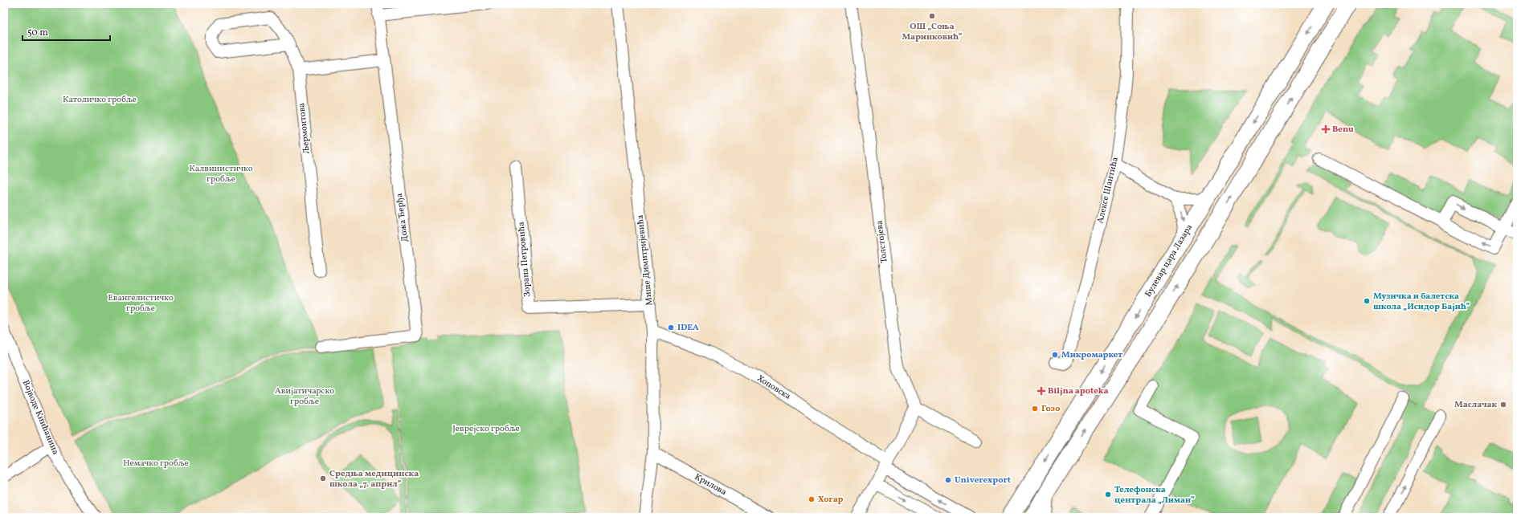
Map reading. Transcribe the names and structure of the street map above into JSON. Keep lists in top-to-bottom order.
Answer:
{
  "streets": {
    "main road": ["Булевар цара Лазара"],
    "street": [
      "Љермонтова",
      "Алексе Шантића",
      "Дожа Ђерђа",
      "Толстојева",
      "Зорана Петровића",
      "Мише Димитријевића",
      "Хоповска",
      "Војводе Книћанина",
      "Крилова"
    ]
  },
  "crossings": [
    ["Зорана Петровића", "Мише Димитријевића"],
    ["Мише Димитријевића", "Хоповска"],
    ["Мише Димитријевића", "Крилова"]
  ],
  "parks": [
    "Католичко гробље",
    "Калвинистичко гробље",
    "Евангелистичко гробље",
    "Авијатичарско гробље",
    "Јеврејско гробље",
    "Немачко гробље"
  ],
  "places": {
    "other": [
      "ОШ „Соња Маринковић”",
      "Музичка и балетска школа „Исидор Бајић”",
      "IDEA",
      "Микромаркет",
      "Маслачак",
      "Гозо",
      "Средња медицинска школа „7. април”",
      "Univerexport",
      "Телефонска централа „Лиман”",
      "Хогар"
    ],
    "health": ["Benu", "Biljna apoteka"]
  },
  "scale_bar": "50 m"
}
